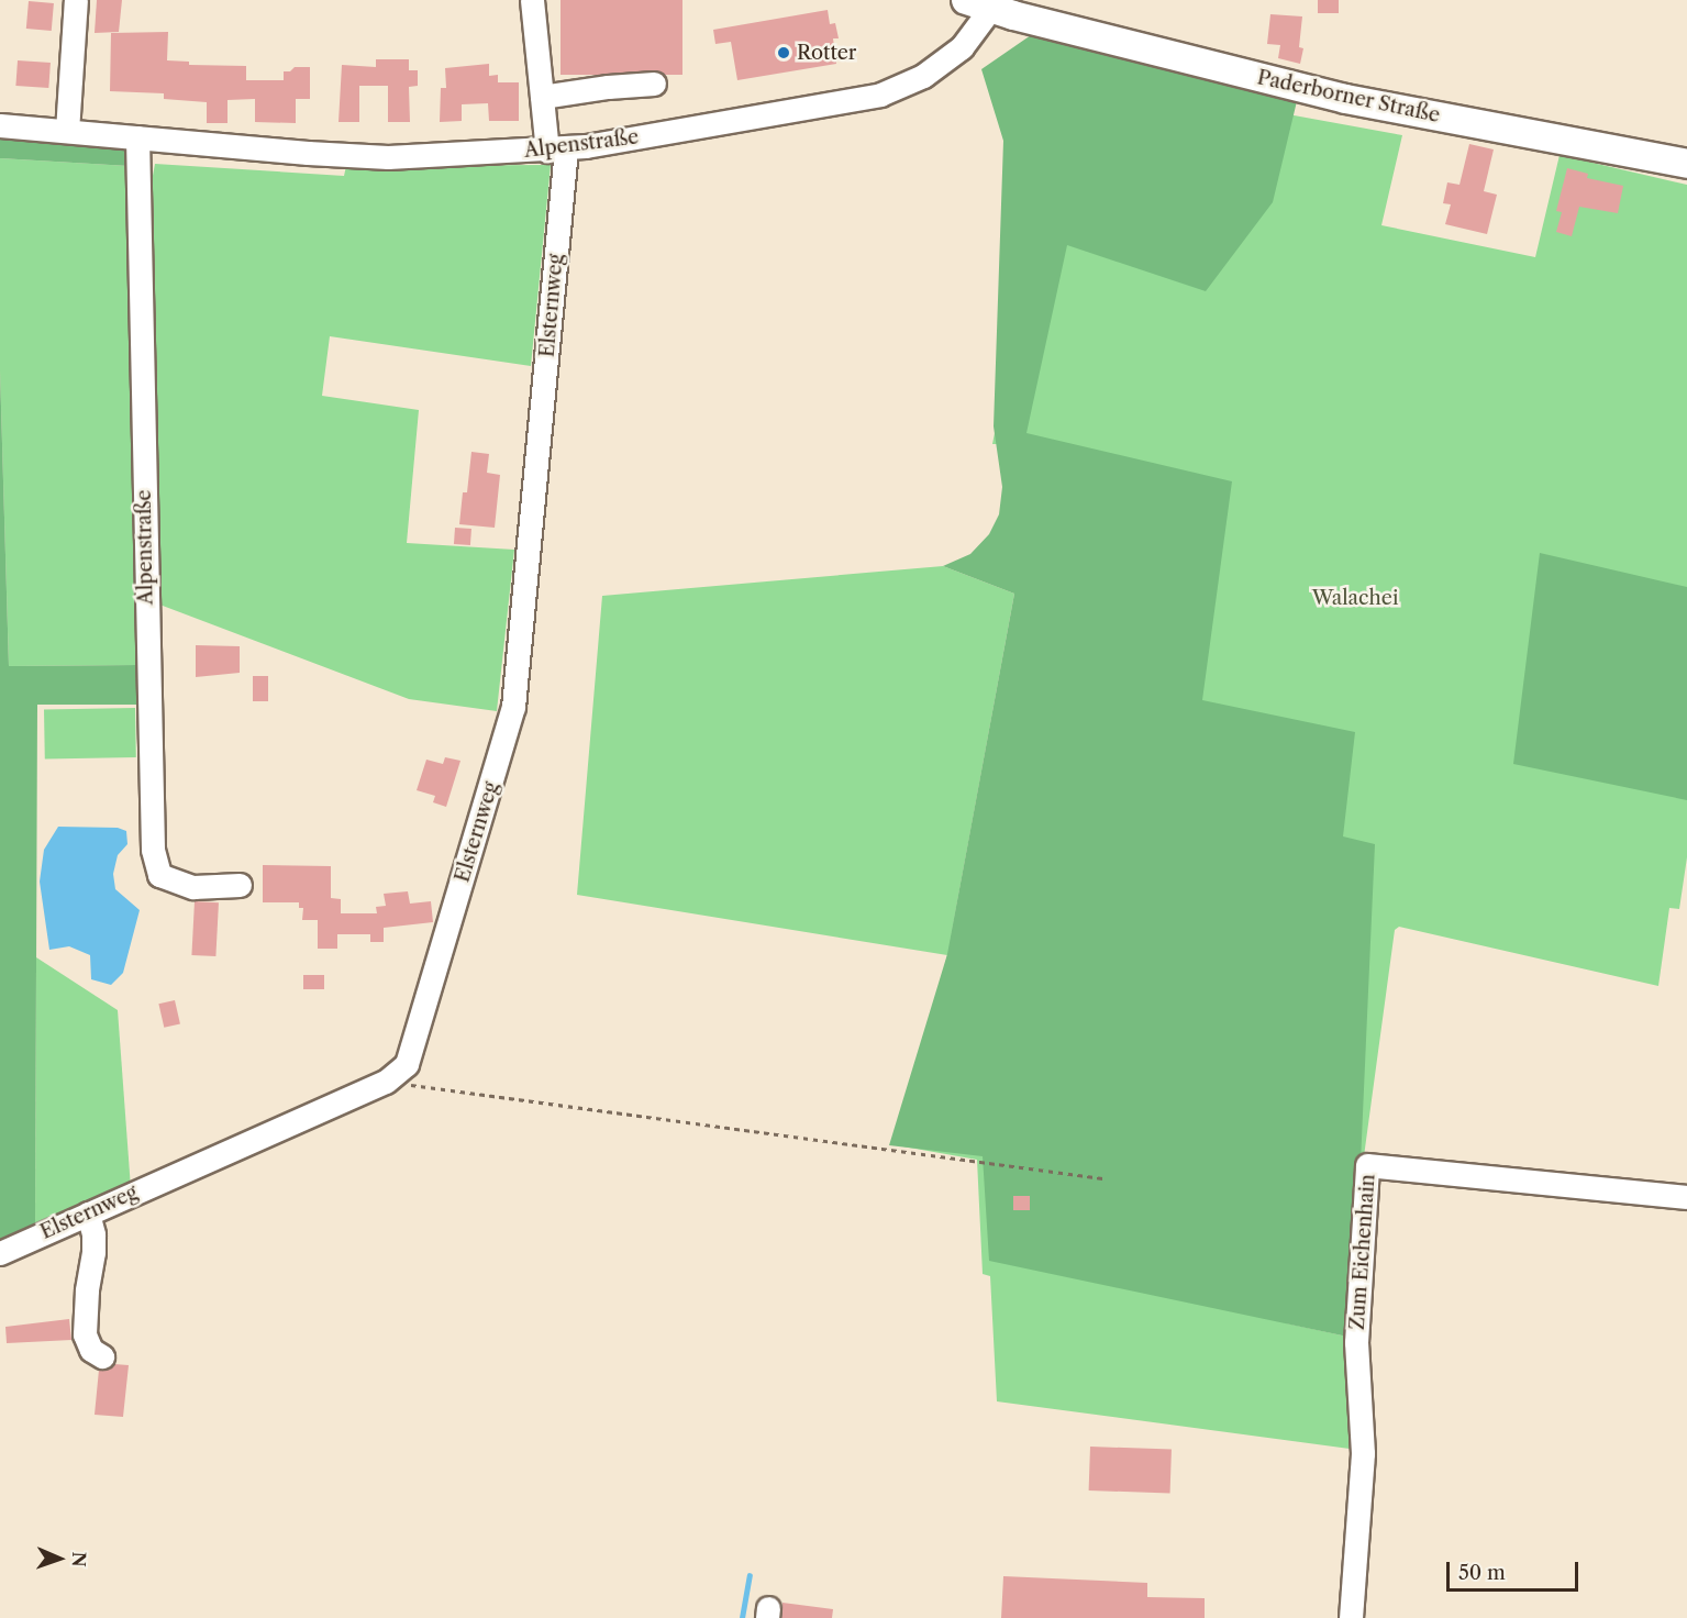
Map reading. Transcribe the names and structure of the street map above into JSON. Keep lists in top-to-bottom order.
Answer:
{
  "streets": {
    "main road": ["Paderborner Straße"],
    "street": ["Alpenstraße", "Elsternweg", "Zum Eichenhain"]
  },
  "crossings": [
    ["Paderborner Straße", "Alpenstraße"],
    ["Alpenstraße", "Elsternweg"]
  ],
  "parks": ["Walachei"],
  "places": ["Rotter"],
  "scale_bar": "50 m",
  "north": "right"
}
